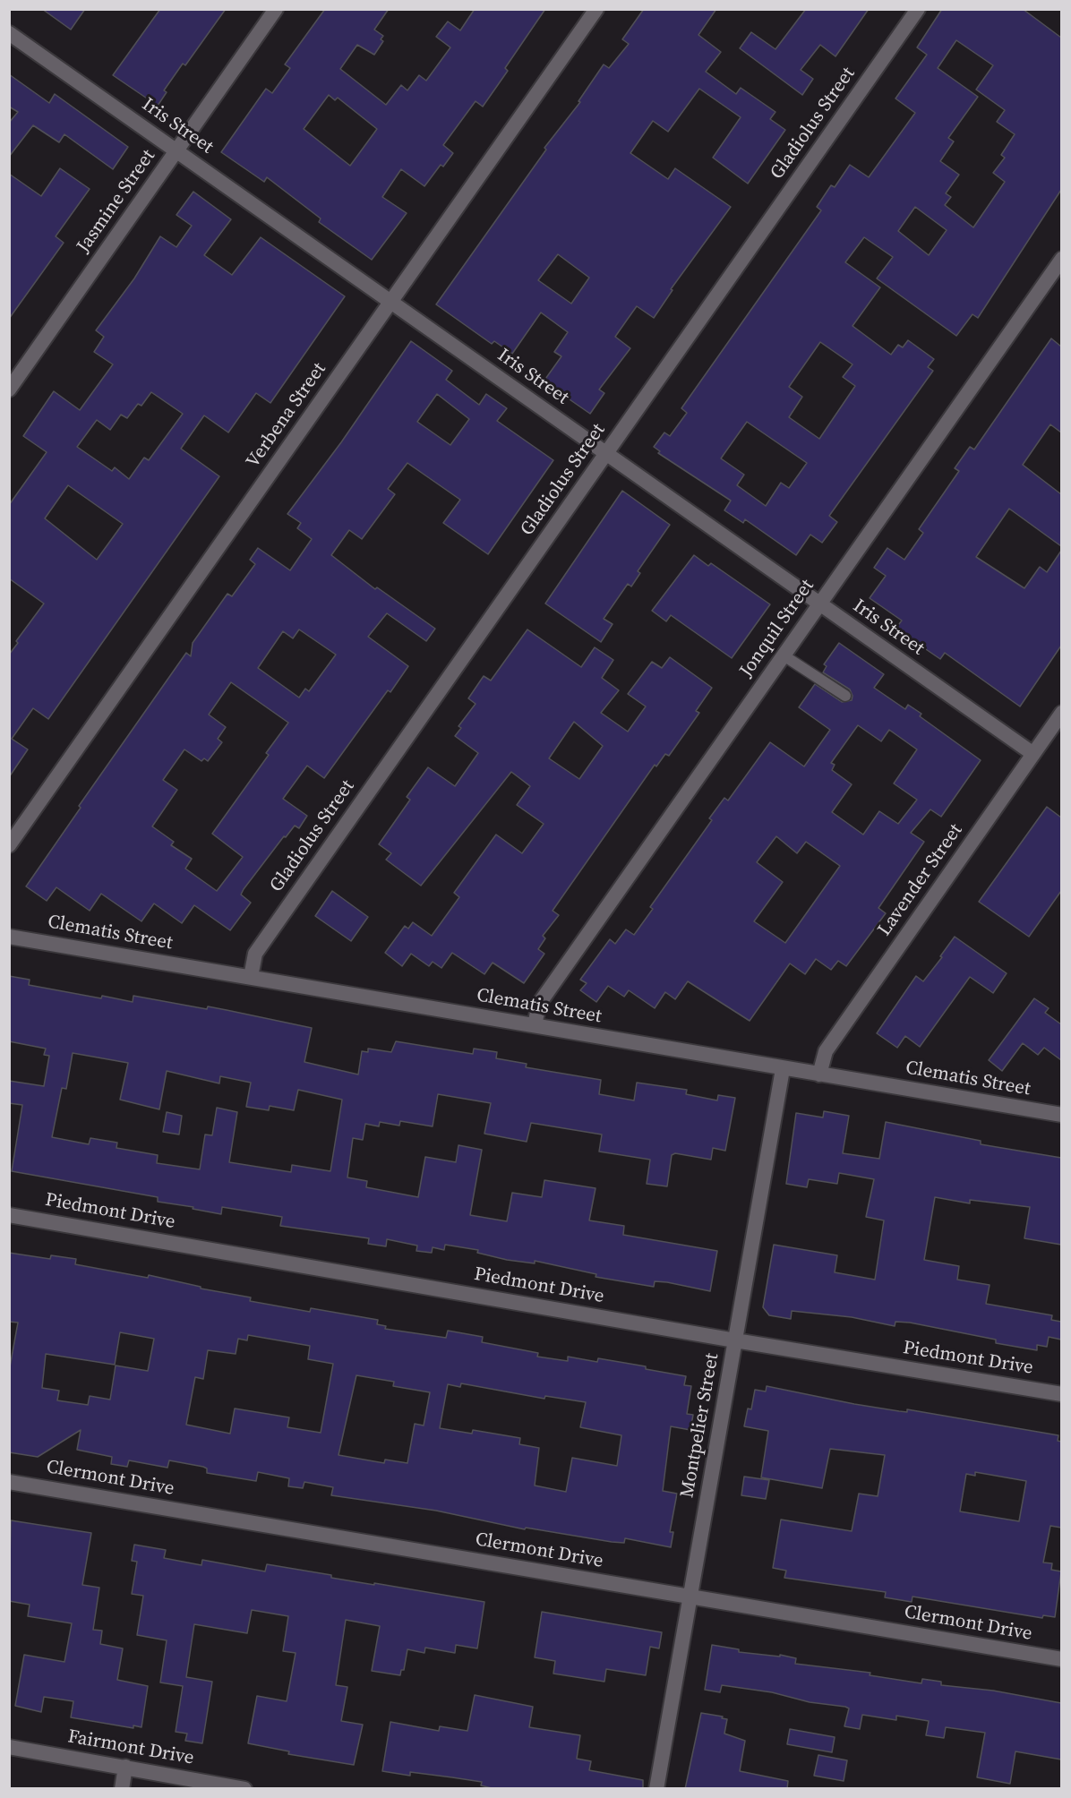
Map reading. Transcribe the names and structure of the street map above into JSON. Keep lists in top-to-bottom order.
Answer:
{
  "streets": {
    "street": [
      "Gladiolus Street",
      "Iris Street",
      "Jasmine Street",
      "Verbena Street",
      "Jonquil Street",
      "Lavender Street",
      "Clematis Street",
      "Piedmont Drive",
      "Montpelier Street",
      "Clermont Drive",
      "Fairmont Drive"
    ]
  },
  "crossings": [
    ["Gladiolus Street", "Iris Street"],
    ["Gladiolus Street", "Clematis Street"],
    ["Iris Street", "Jasmine Street"],
    ["Iris Street", "Verbena Street"],
    ["Iris Street", "Jonquil Street"],
    ["Iris Street", "Lavender Street"],
    ["Jonquil Street", "Clematis Street"],
    ["Lavender Street", "Clematis Street"],
    ["Clematis Street", "Montpelier Street"],
    ["Piedmont Drive", "Montpelier Street"],
    ["Montpelier Street", "Clermont Drive"]
  ]
}
